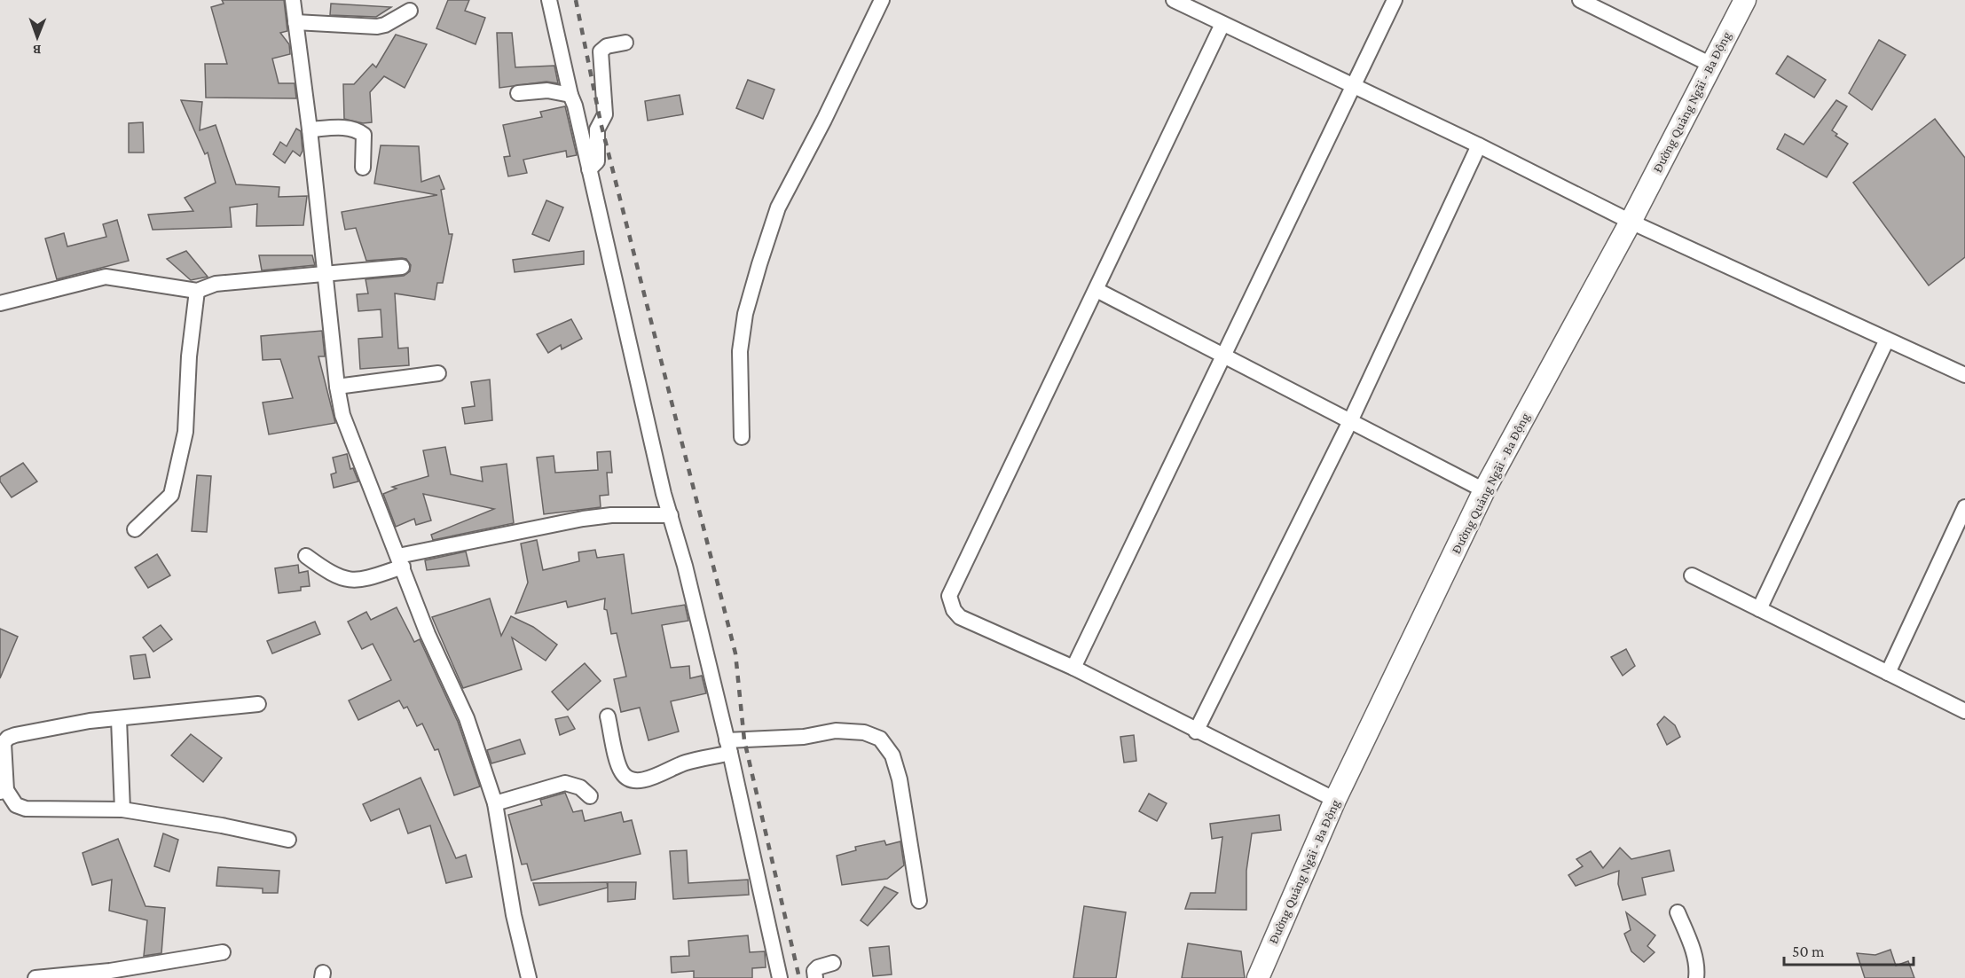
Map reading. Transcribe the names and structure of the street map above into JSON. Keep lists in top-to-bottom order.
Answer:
{
  "streets": {
    "main road": ["Đường Quảng Ngãi - Ba Động"]
  },
  "scale_bar": "50 m",
  "north": "bottom"
}
